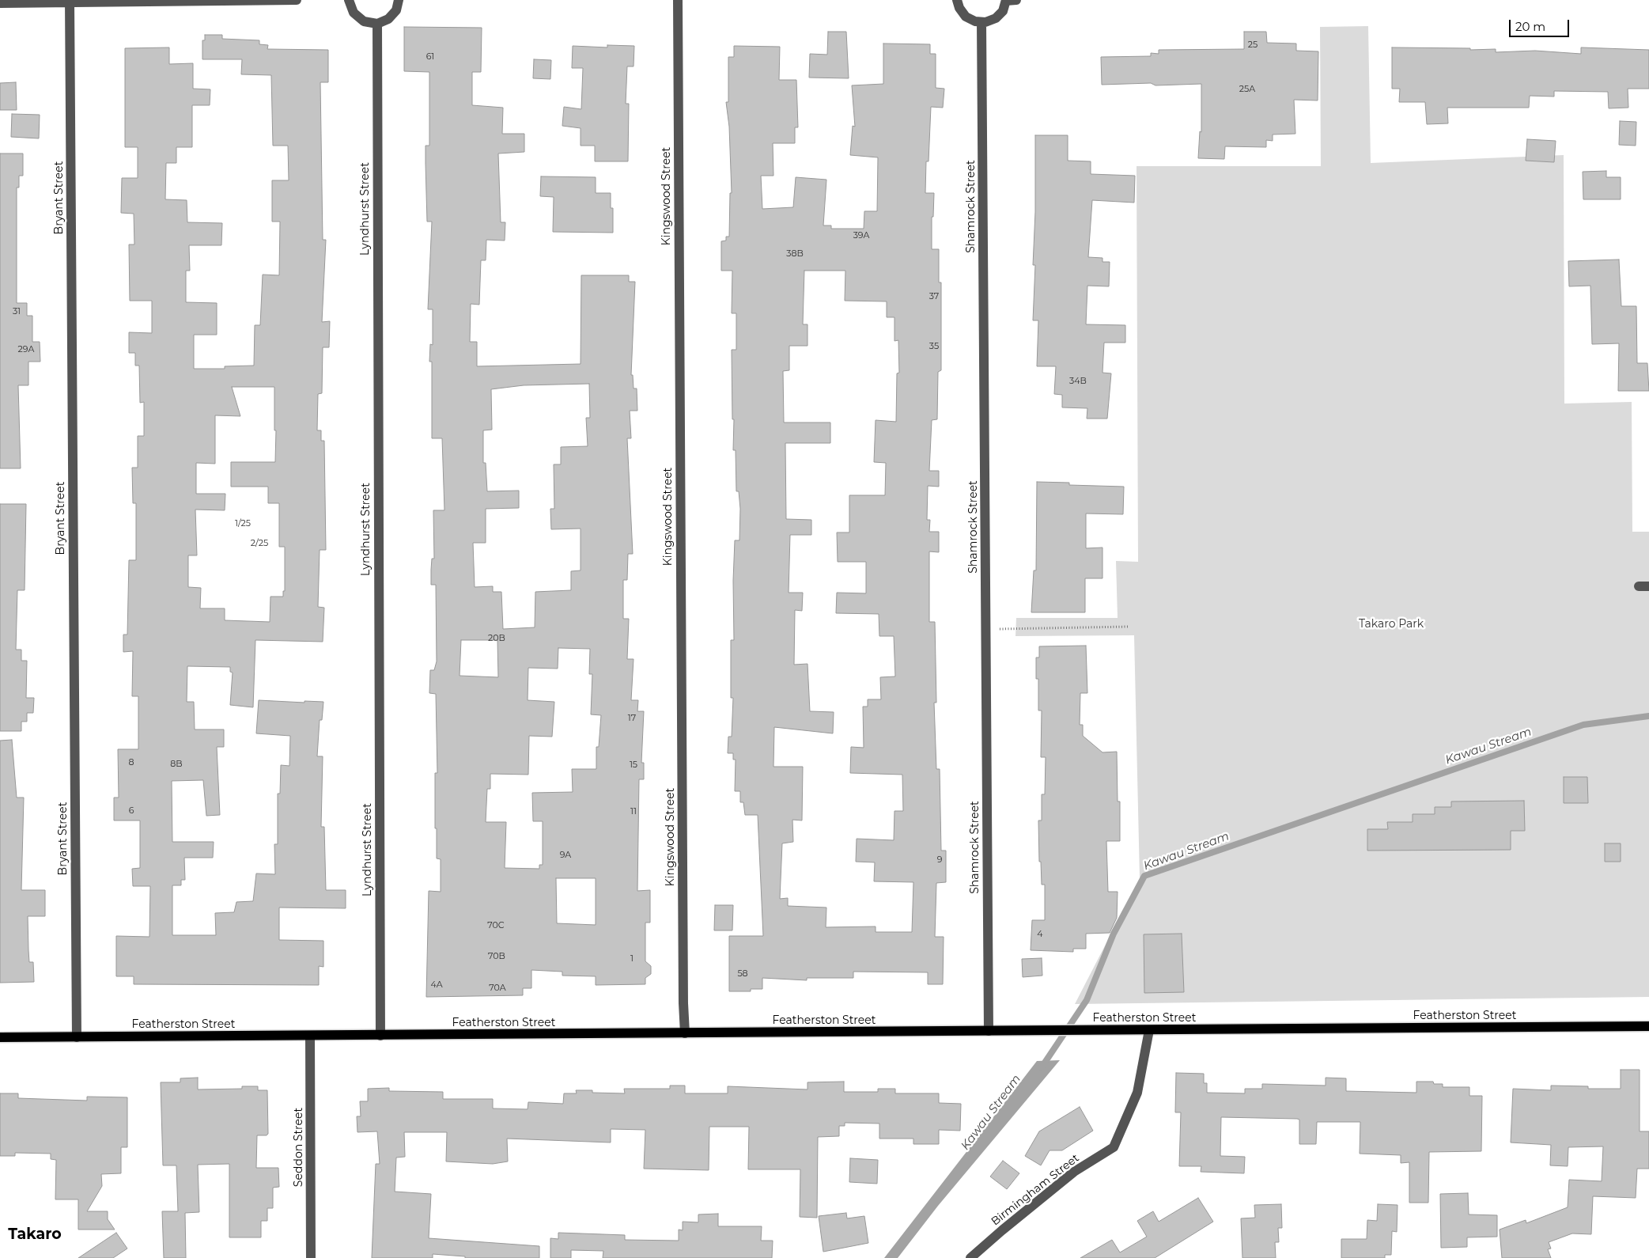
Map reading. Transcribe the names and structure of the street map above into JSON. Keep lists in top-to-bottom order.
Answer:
{
  "streets": {
    "main road": ["Featherston Street"],
    "street": [
      "Kingswood Street",
      "Bryant Street",
      "Shamrock Street",
      "Lyndhurst Street",
      "Seddon Street",
      "Birmingham Street"
    ]
  },
  "crossings": [
    ["Kingswood Street", "Featherston Street"],
    ["Bryant Street", "Featherston Street"],
    ["Shamrock Street", "Featherston Street"],
    ["Lyndhurst Street", "Featherston Street"],
    ["Featherston Street", "Seddon Street"],
    ["Featherston Street", "Birmingham Street"]
  ],
  "districts": ["Takaro"],
  "water": ["Kawau Stream"],
  "parks": ["Takaro Park"],
  "house_numbers": [
    "25",
    "61",
    "25A",
    "39A",
    "38B",
    "37",
    "31",
    "35",
    "29A",
    "34B",
    "1/25",
    "2/25",
    "20B",
    "17",
    "8",
    "8B",
    "15",
    "6",
    "11",
    "9A",
    "9",
    "70C",
    "4",
    "70B",
    "1",
    "58",
    "4A",
    "70A"
  ],
  "scale_bar": "20 m"
}
